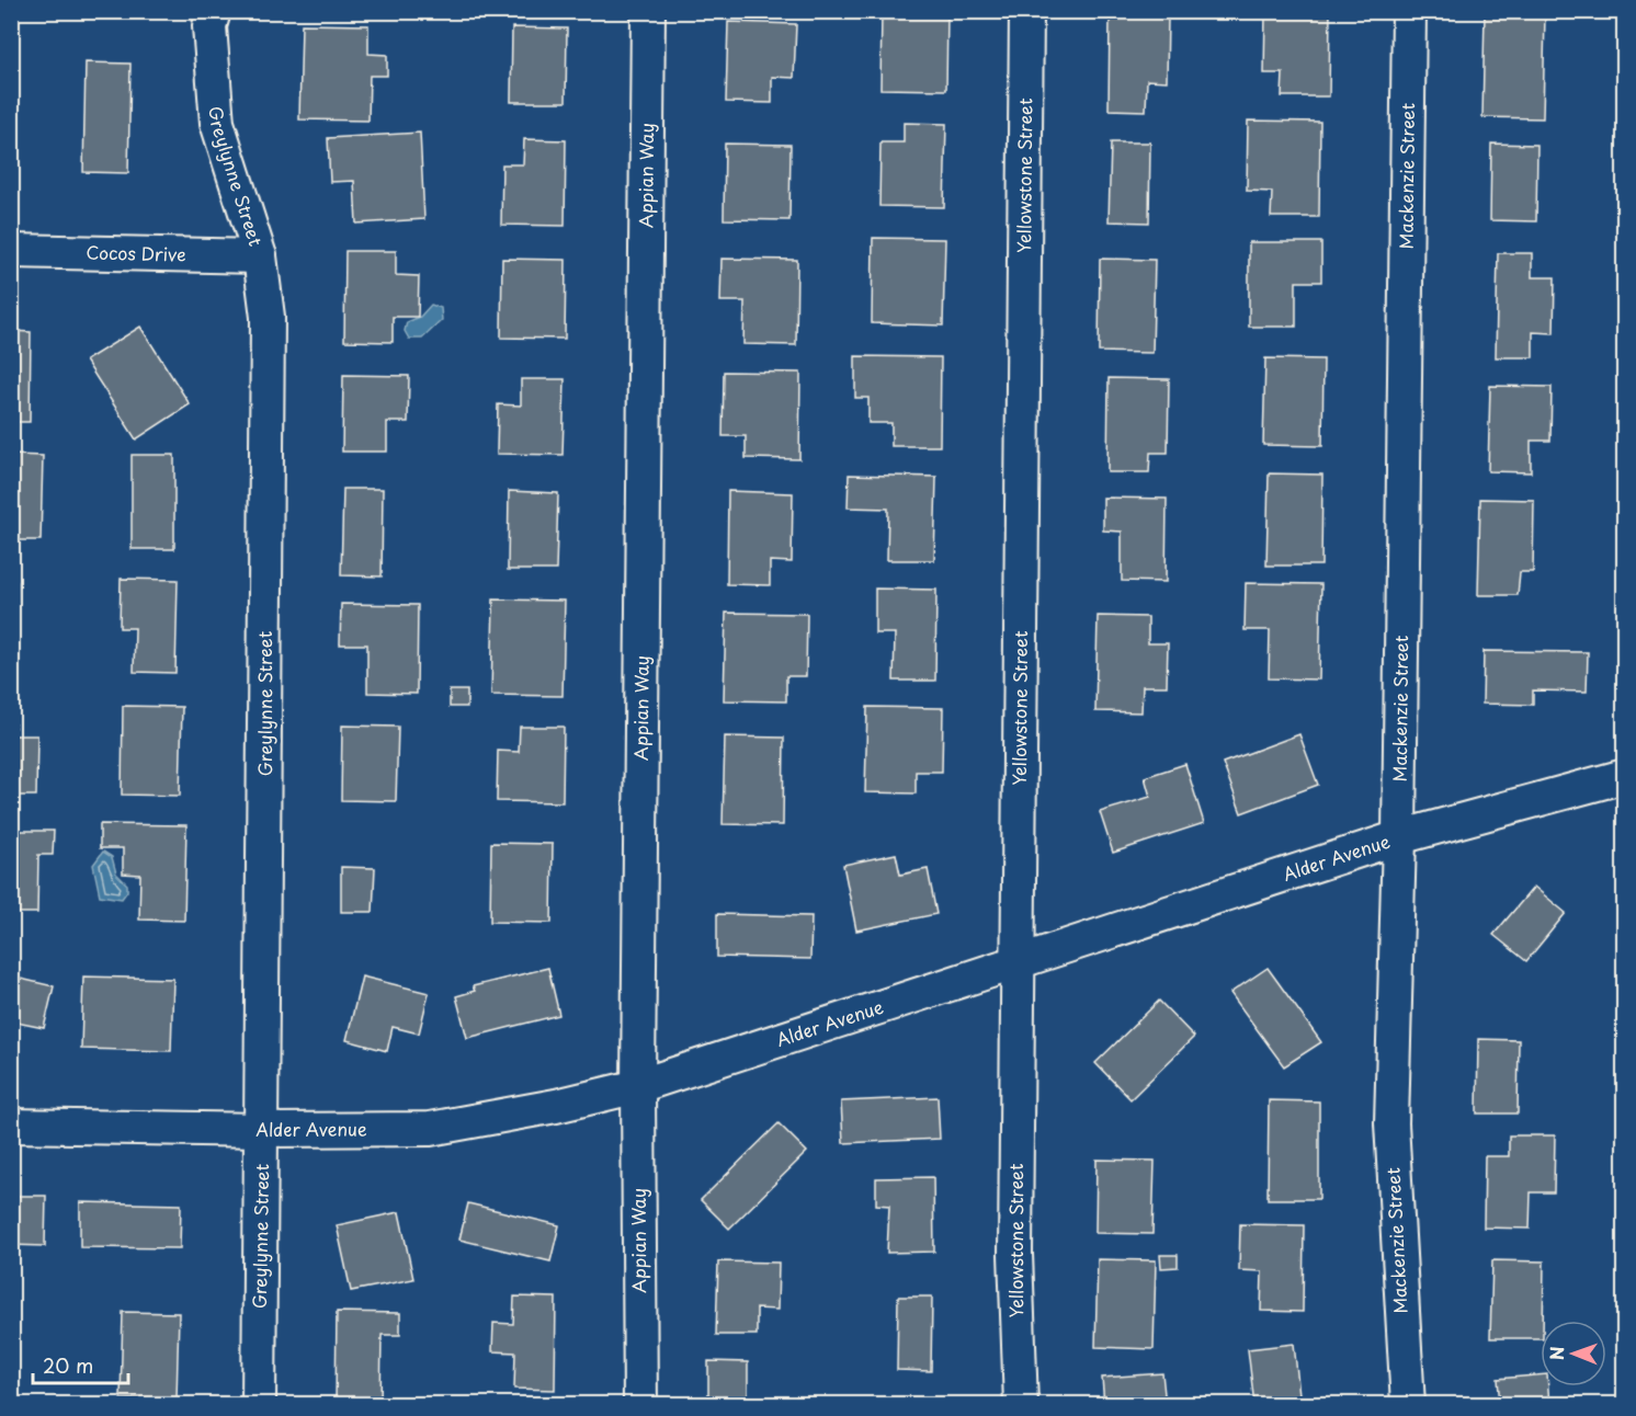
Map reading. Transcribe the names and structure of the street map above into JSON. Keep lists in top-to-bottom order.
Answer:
{
  "streets": {
    "street": [
      "Greylynne Street",
      "Appian Way",
      "Yellowstone Street",
      "Mackenzie Street",
      "Cocos Drive",
      "Alder Avenue"
    ]
  },
  "crossings": [
    ["Greylynne Street", "Cocos Drive"],
    ["Greylynne Street", "Alder Avenue"],
    ["Appian Way", "Alder Avenue"],
    ["Yellowstone Street", "Alder Avenue"],
    ["Mackenzie Street", "Alder Avenue"]
  ],
  "scale_bar": "20 m",
  "north": "left"
}
